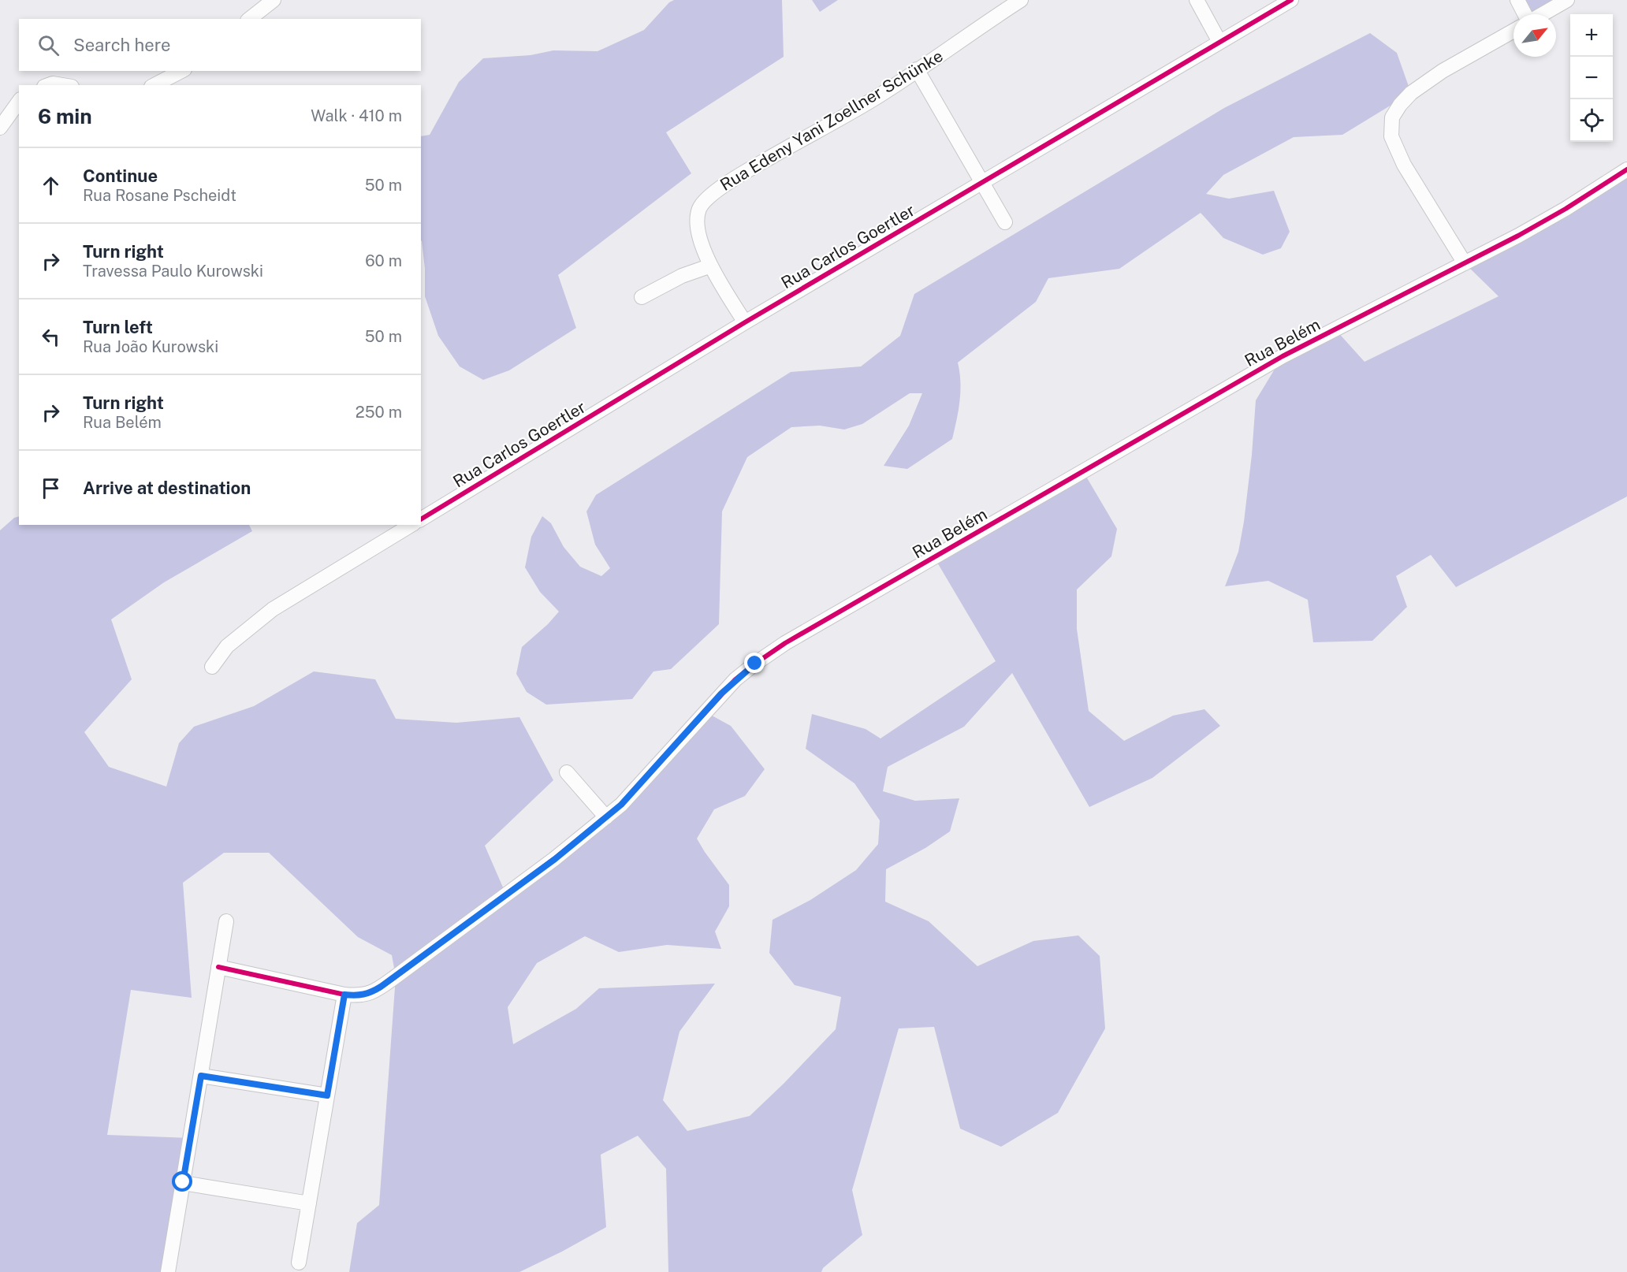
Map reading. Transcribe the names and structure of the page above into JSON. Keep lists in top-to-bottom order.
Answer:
{
  "streets": {
    "street": ["Rua Edeny Yani Zoellner Schünke", "Rua Carlos Goertler", "Rua Belém"]
  },
  "north": "top right",
  "page": {
    "map_buttons": ["+", "−"],
    "search": "Search here",
    "heading": ["6 min", "Walk · 410 m"],
    "list": [
      ["Continue", "Rua Rosane Pscheidt", "50 m"],
      ["Turn right", "Travessa Paulo Kurowski", "60 m"],
      ["Turn left", "Rua João Kurowski", "50 m"],
      ["Turn right", "Rua Belém", "250 m"],
      "Arrive at destination"
    ]
  }
}
